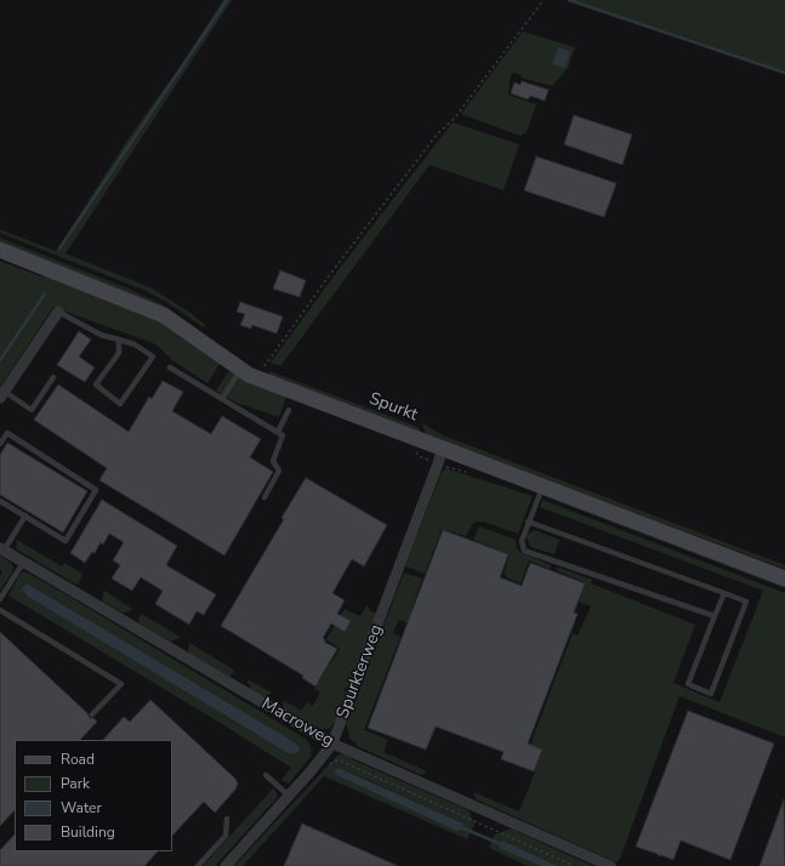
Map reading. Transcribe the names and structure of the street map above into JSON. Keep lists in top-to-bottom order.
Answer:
{
  "streets": {
    "street": ["Spurkt", "Spurkterweg", "Macroweg"]
  },
  "crossings": [
    ["Spurkt", "Spurkterweg"],
    ["Spurkterweg", "Macroweg"]
  ],
  "legend": [
    "Road",
    "Park",
    "Water",
    "Building"
  ]
}
